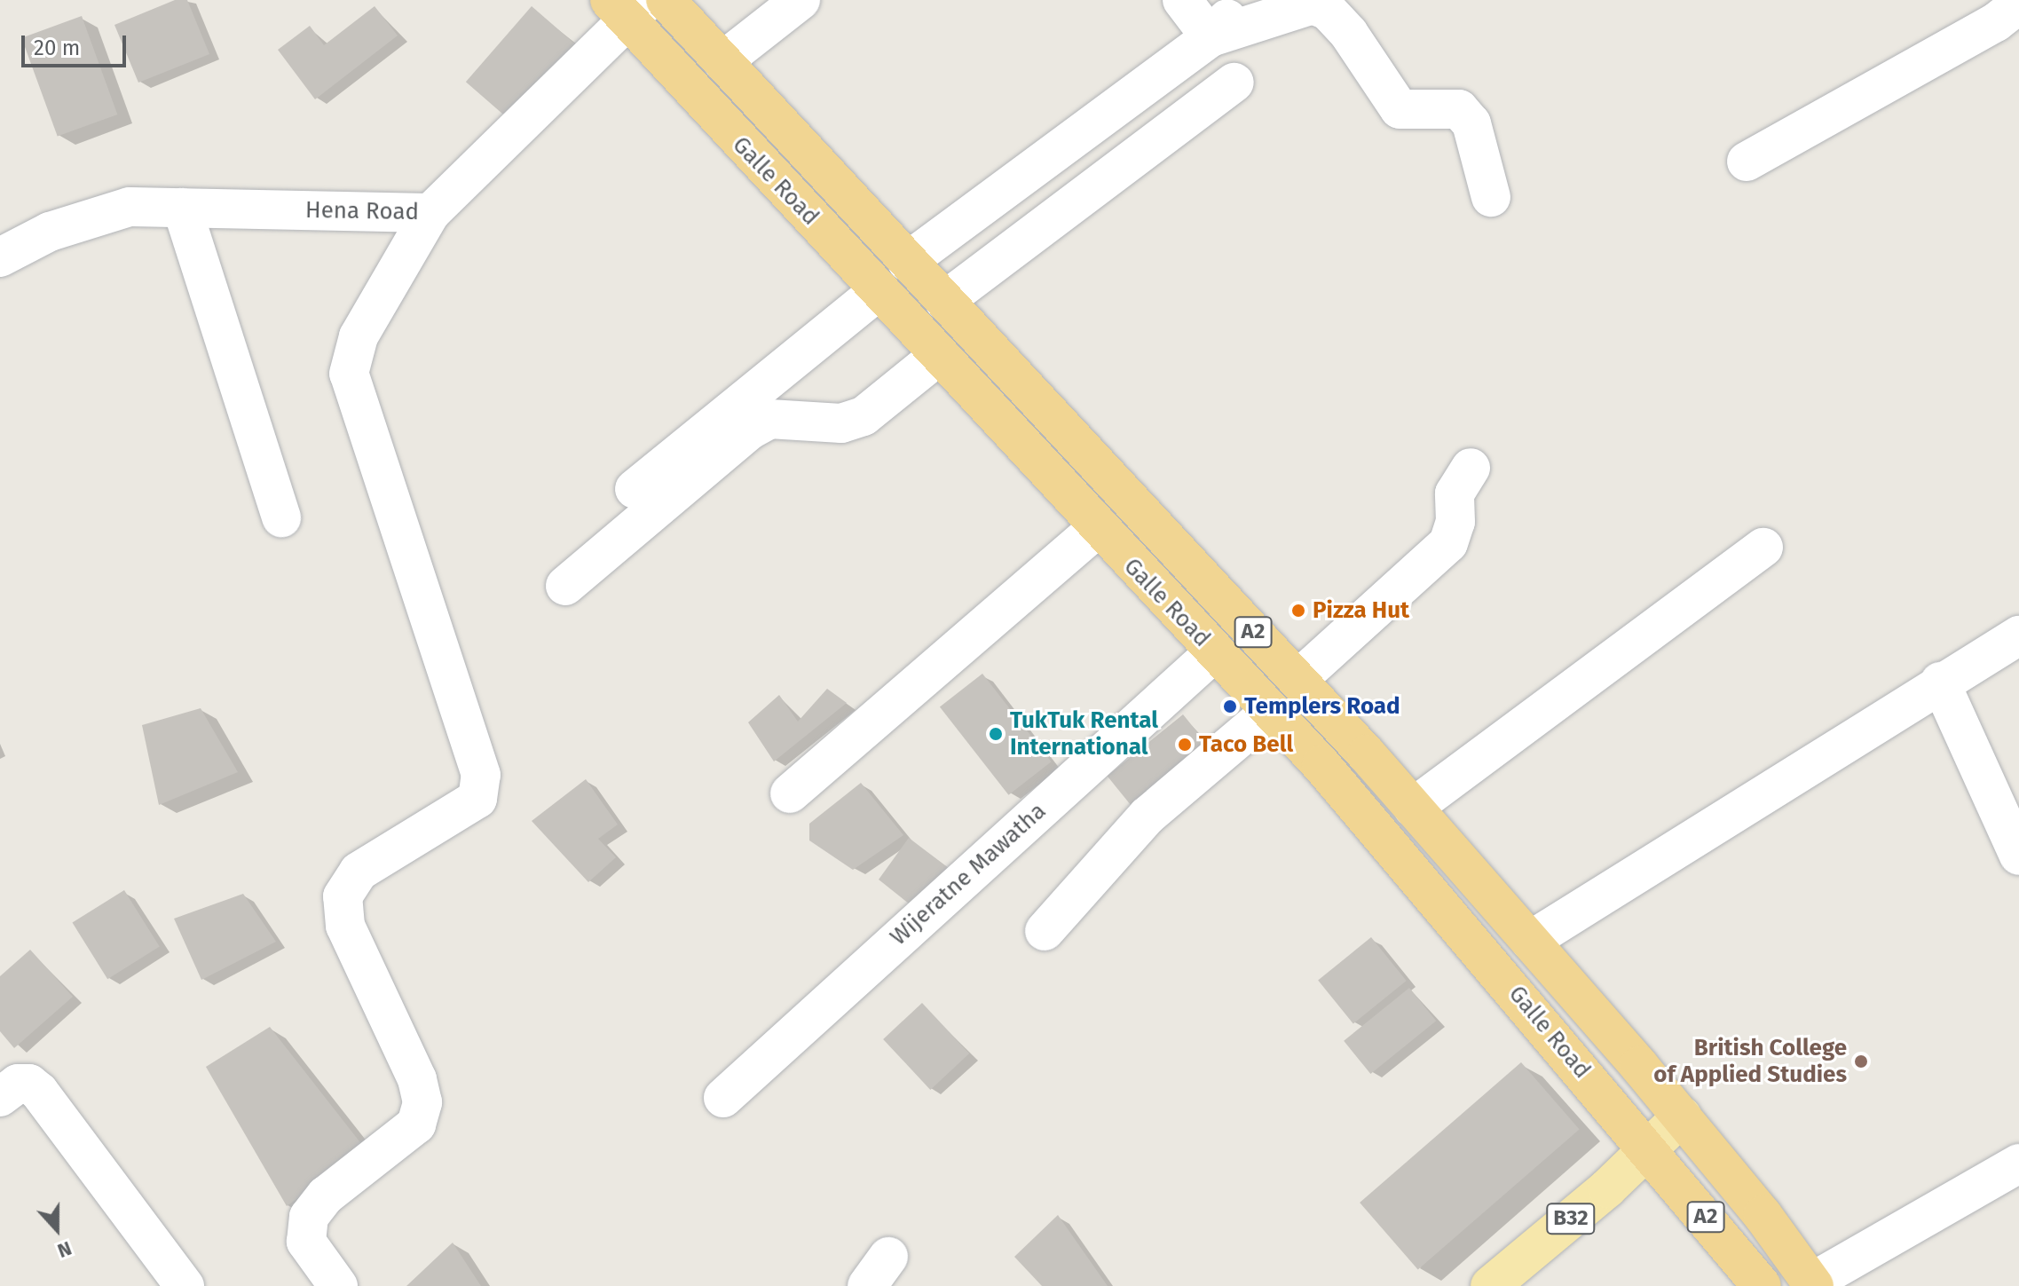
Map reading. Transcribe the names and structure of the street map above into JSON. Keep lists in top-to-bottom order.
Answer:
{
  "streets": {
    "highway": ["Galle Road", "A2"],
    "main road": ["B32"],
    "street": ["Hena Road", "Wijeratne Mawatha"]
  },
  "crossings": [
    ["Galle Road", "Hena Road"],
    ["Galle Road", "Wijeratne Mawatha"],
    ["Galle Road", "B32"]
  ],
  "places": [
    "Pizza Hut",
    "Templers Road",
    "TukTuk Rental International",
    "Taco Bell",
    "British College of Applied Studies"
  ],
  "scale_bar": "20 m",
  "north": "bottom"
}
